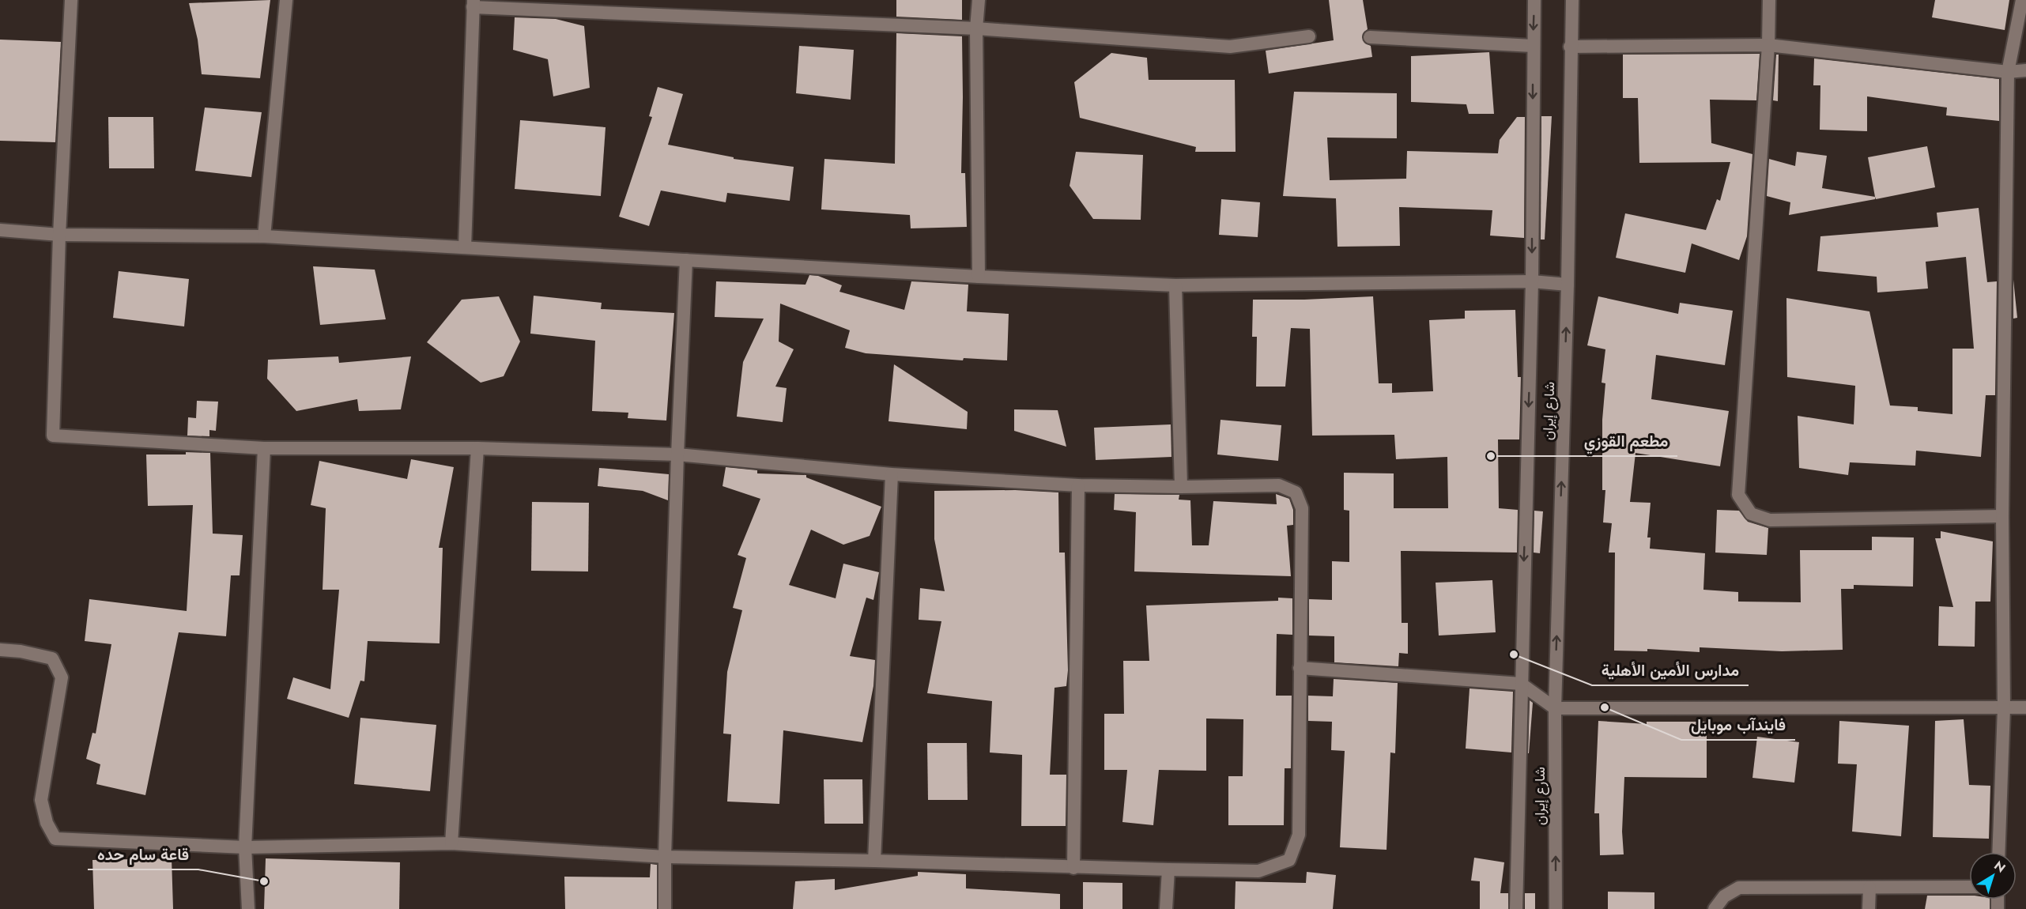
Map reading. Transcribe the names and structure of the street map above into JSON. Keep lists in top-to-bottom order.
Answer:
{
  "streets": {
    "street": ["شارع إيران"]
  },
  "places": [
    "مطعم القوزي",
    "مدارس الأمين الأهلية",
    "فايندآب موبايل",
    "قاعة سام حده"
  ],
  "north": "top right"
}
